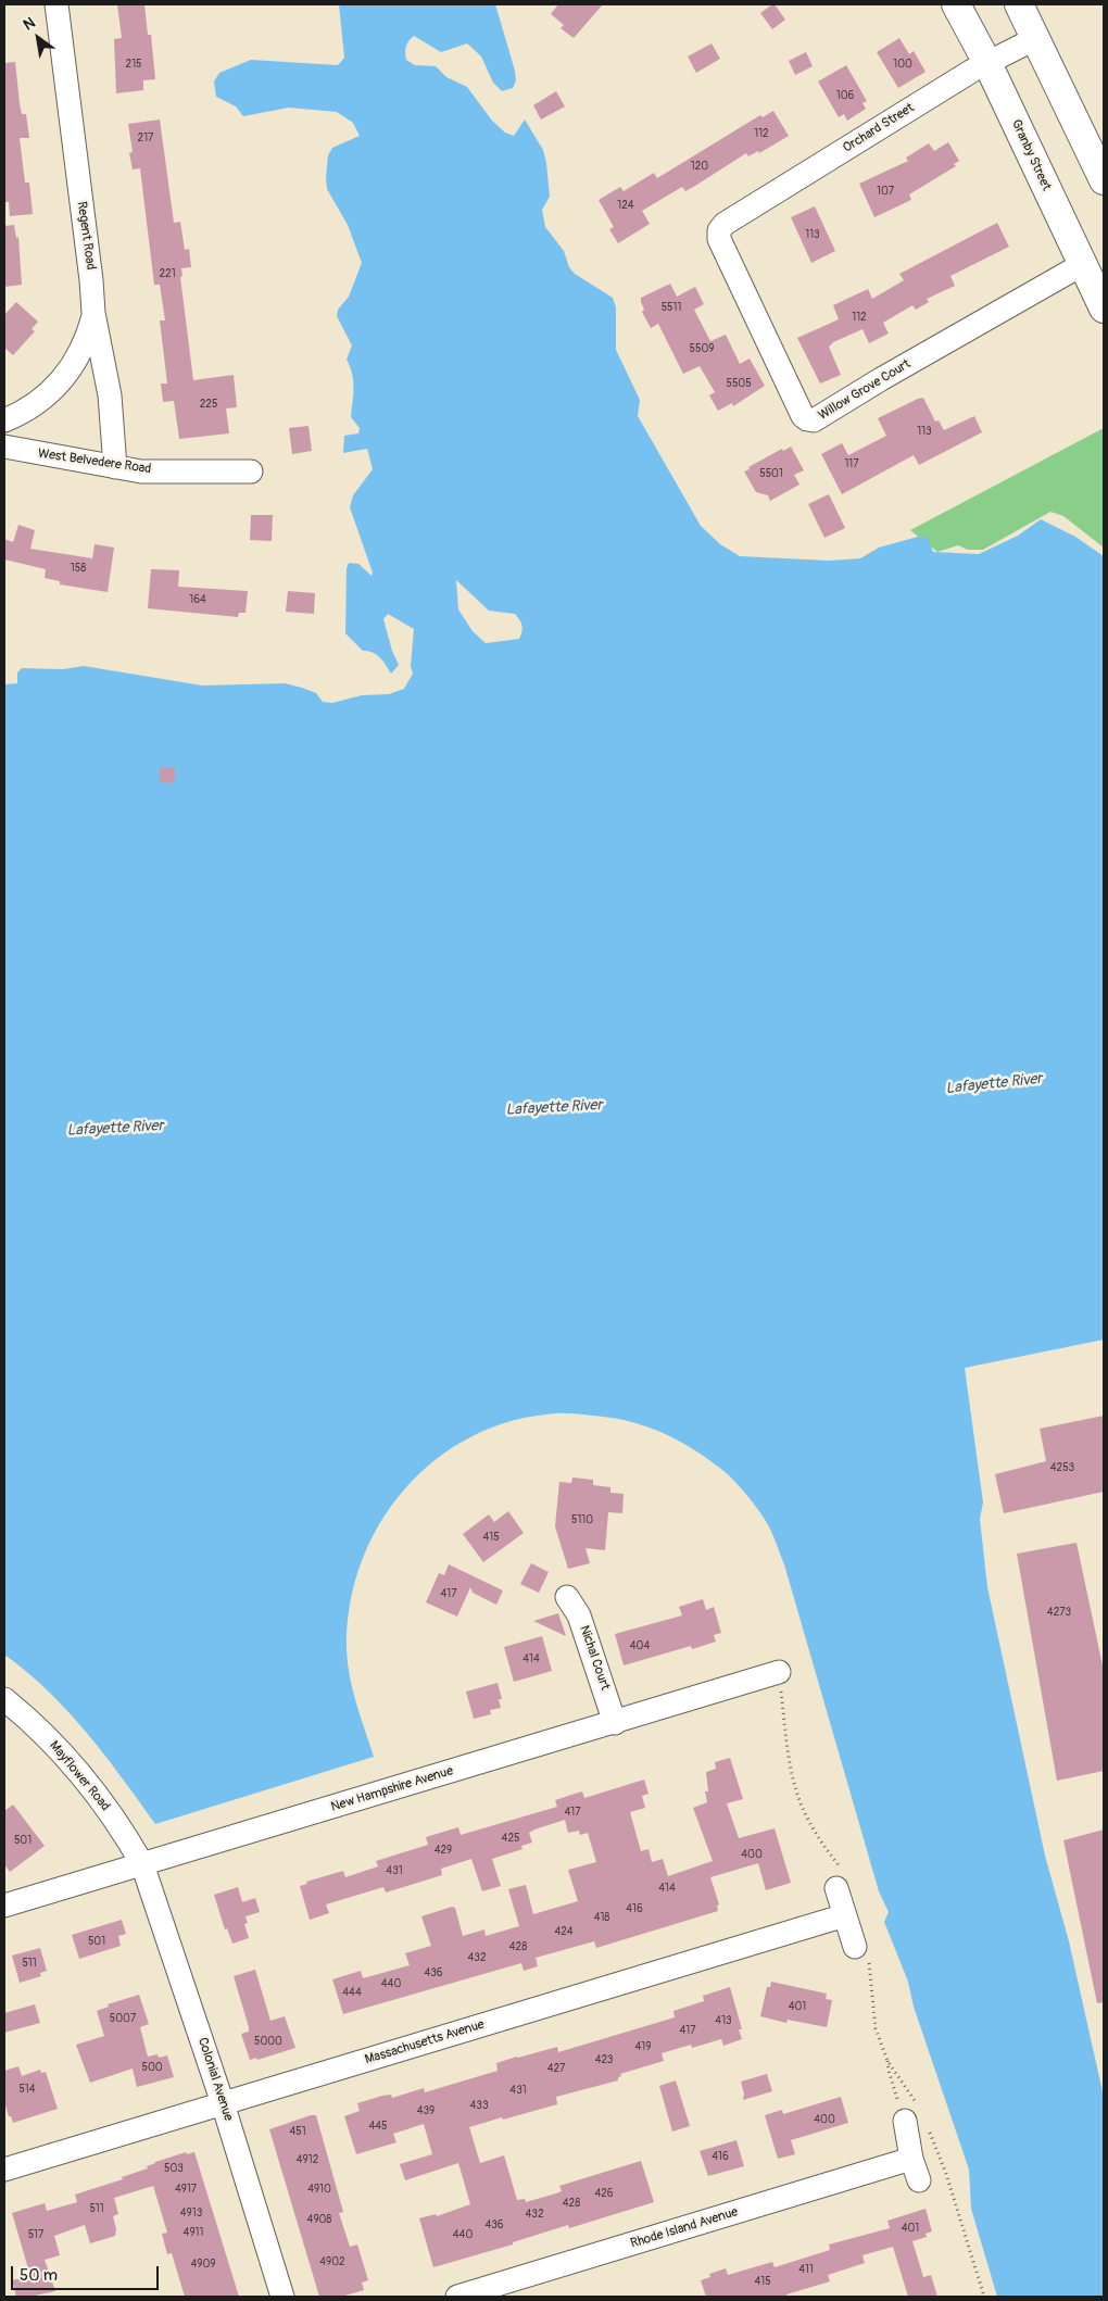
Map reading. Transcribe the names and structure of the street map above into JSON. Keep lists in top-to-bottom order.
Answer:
{
  "streets": {
    "main road": ["Granby Street"],
    "street": [
      "Orchard Street",
      "Regent Road",
      "Willow Grove Court",
      "West Belvedere Road",
      "Nichal Court",
      "Mayflower Road",
      "New Hampshire Avenue",
      "Massachusetts Avenue",
      "Colonial Avenue",
      "Rhode Island Avenue"
    ]
  },
  "crossings": [
    ["Orchard Street", "Granby Street"],
    ["Orchard Street", "Willow Grove Court"],
    ["Granby Street", "Willow Grove Court"],
    ["Regent Road", "West Belvedere Road"],
    ["Nichal Court", "New Hampshire Avenue"],
    ["Mayflower Road", "New Hampshire Avenue"],
    ["Mayflower Road", "Colonial Avenue"],
    ["New Hampshire Avenue", "Colonial Avenue"],
    ["Massachusetts Avenue", "Colonial Avenue"]
  ],
  "water": ["Lafayette River"],
  "house_numbers": [
    "215",
    "100",
    "106",
    "112",
    "217",
    "120",
    "107",
    "124",
    "113",
    "221",
    "5511",
    "112",
    "5509",
    "5505",
    "225",
    "113",
    "117",
    "5501",
    "158",
    "164",
    "4253",
    "5110",
    "415",
    "417",
    "4273",
    "404",
    "414",
    "417",
    "425",
    "501",
    "429",
    "400",
    "431",
    "414",
    "416",
    "418",
    "424",
    "501",
    "428",
    "432",
    "511",
    "436",
    "440",
    "444",
    "401",
    "5007",
    "413",
    "417",
    "5000",
    "419",
    "423",
    "500",
    "427",
    "514",
    "431",
    "433",
    "439",
    "400",
    "445",
    "451",
    "416",
    "4912",
    "503",
    "4917",
    "4910",
    "426",
    "428",
    "511",
    "4913",
    "432",
    "4908",
    "436",
    "401",
    "4911",
    "517",
    "440",
    "4902",
    "4909",
    "411",
    "415"
  ],
  "scale_bar": "50 m",
  "north": "top left"
}
